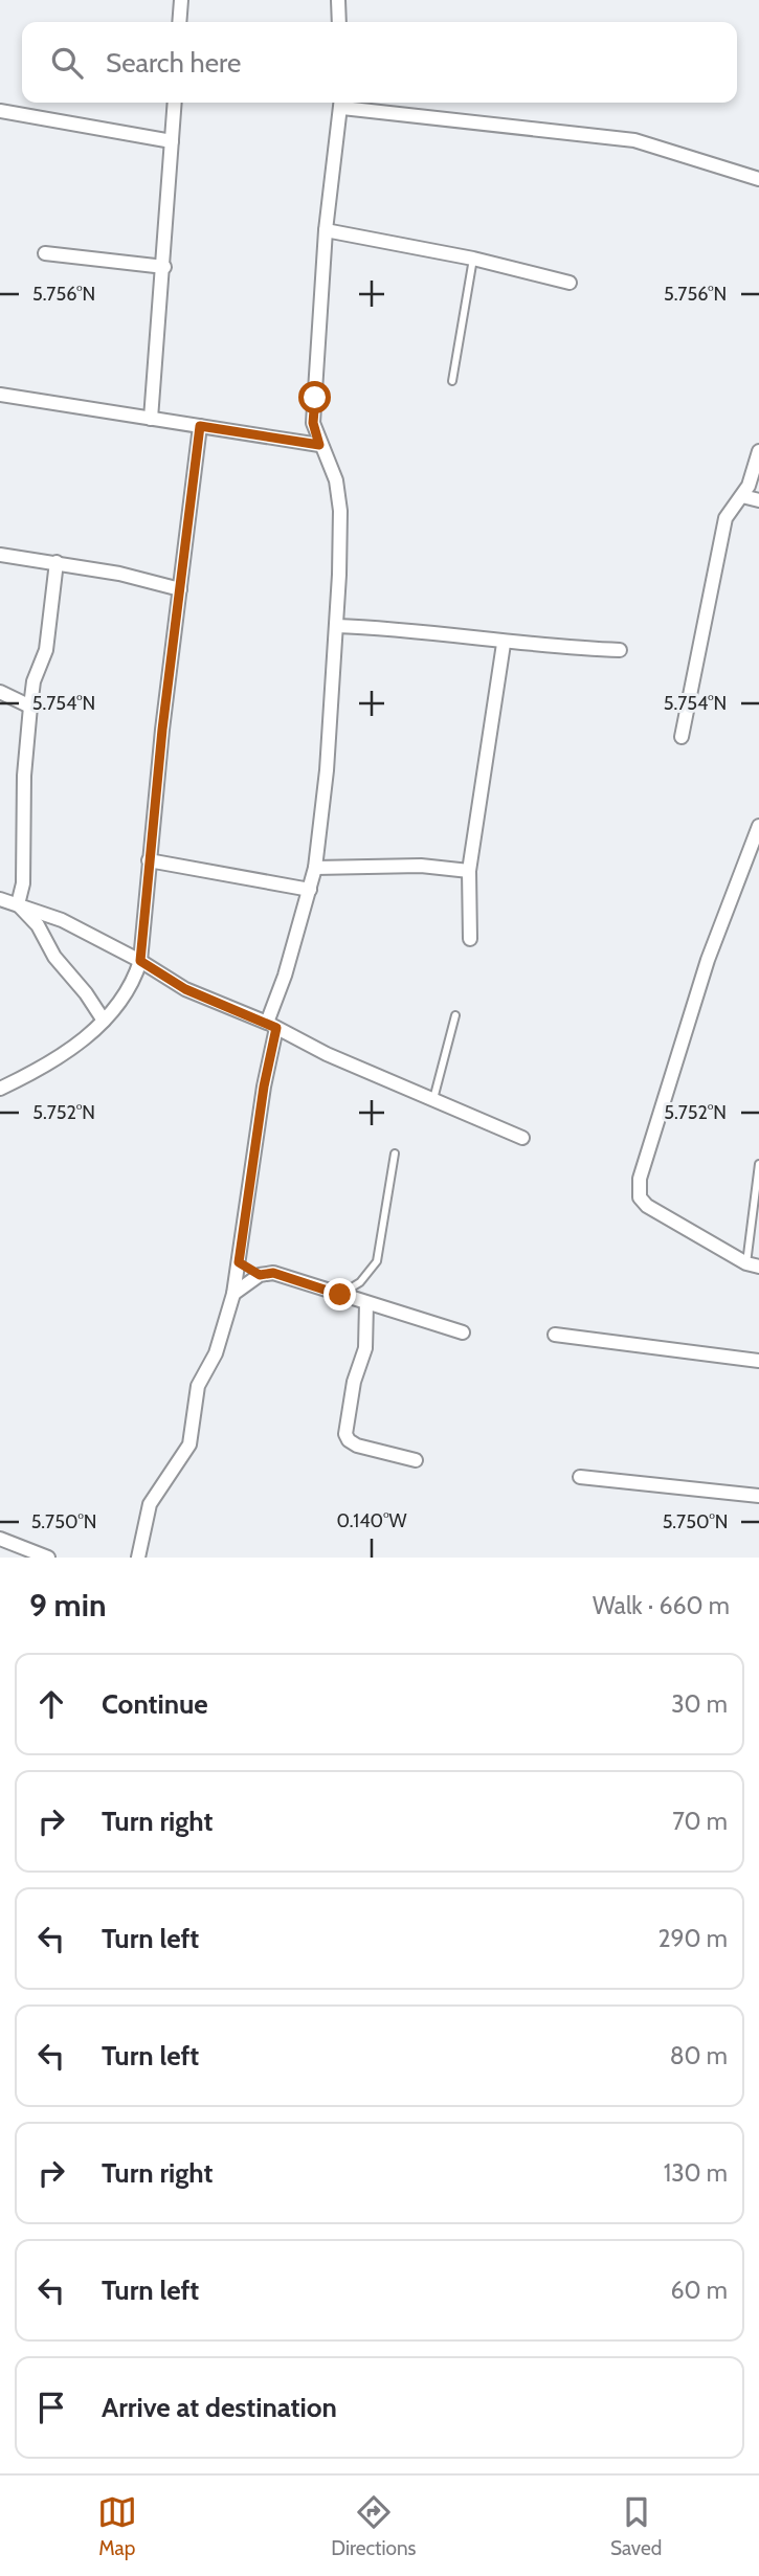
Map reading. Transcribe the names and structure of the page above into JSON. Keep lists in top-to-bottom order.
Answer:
{
  "page": {
    "search": "Search here",
    "heading": ["9 min", "Walk · 660 m"],
    "list": [
      ["Continue", "30 m"],
      ["Turn right", "70 m"],
      ["Turn left", "290 m"],
      ["Turn left", "80 m"],
      ["Turn right", "130 m"],
      ["Turn left", "60 m"],
      "Arrive at destination"
    ],
    "nav": ["Map", "Directions", "Saved"]
  },
  "coordinates": [
    "5.756°N",
    "5.754°N",
    "5.752°N",
    "0.140°W",
    "5.750°N"
  ]
}
